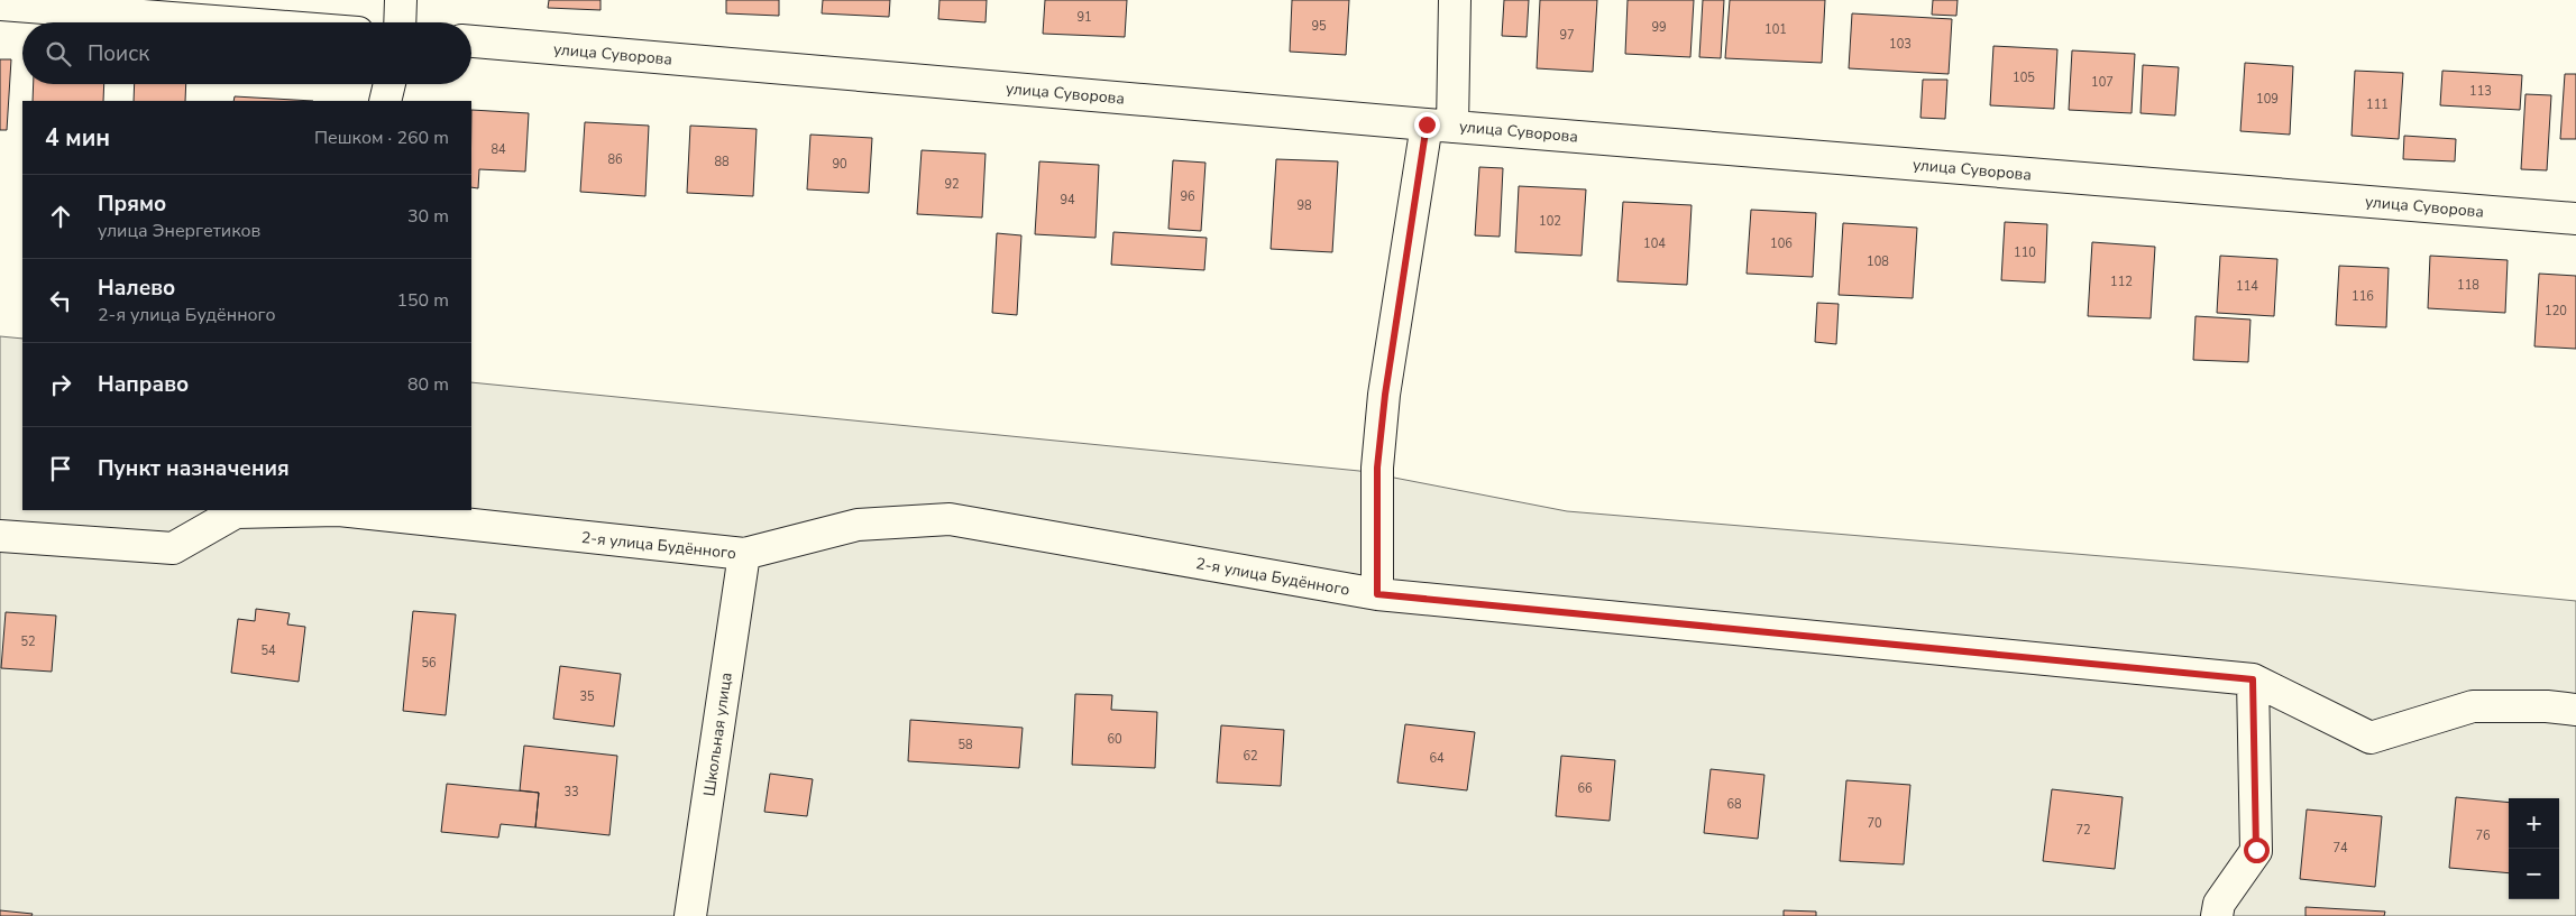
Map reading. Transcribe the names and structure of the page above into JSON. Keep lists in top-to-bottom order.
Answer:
{
  "streets": {
    "street": ["улица Суворова", "2-я улица Будённого", "Школьная улица"]
  },
  "crossings": [
    ["2-я улица Будённого", "Школьная улица"]
  ],
  "house_numbers": [
    "91",
    "95",
    "99",
    "101",
    "97",
    "103",
    "105",
    "107",
    "113",
    "109",
    "111",
    "84",
    "86",
    "88",
    "90",
    "92",
    "96",
    "94",
    "98",
    "102",
    "104",
    "106",
    "110",
    "108",
    "112",
    "118",
    "114",
    "116",
    "120",
    "52",
    "54",
    "56",
    "35",
    "60",
    "58",
    "62",
    "64",
    "66",
    "33",
    "68",
    "70",
    "72",
    "76",
    "74"
  ],
  "page": {
    "search": "Поиск",
    "heading": ["4 мин", "Пешком · 260 m"],
    "list": [
      ["Прямо", "улица Энергетиков", "30 m"],
      ["Налево", "2-я улица Будённого", "150 m"],
      ["Направо", "80 m"],
      "Пункт назначения"
    ],
    "map_buttons": ["+", "−"]
  }
}
